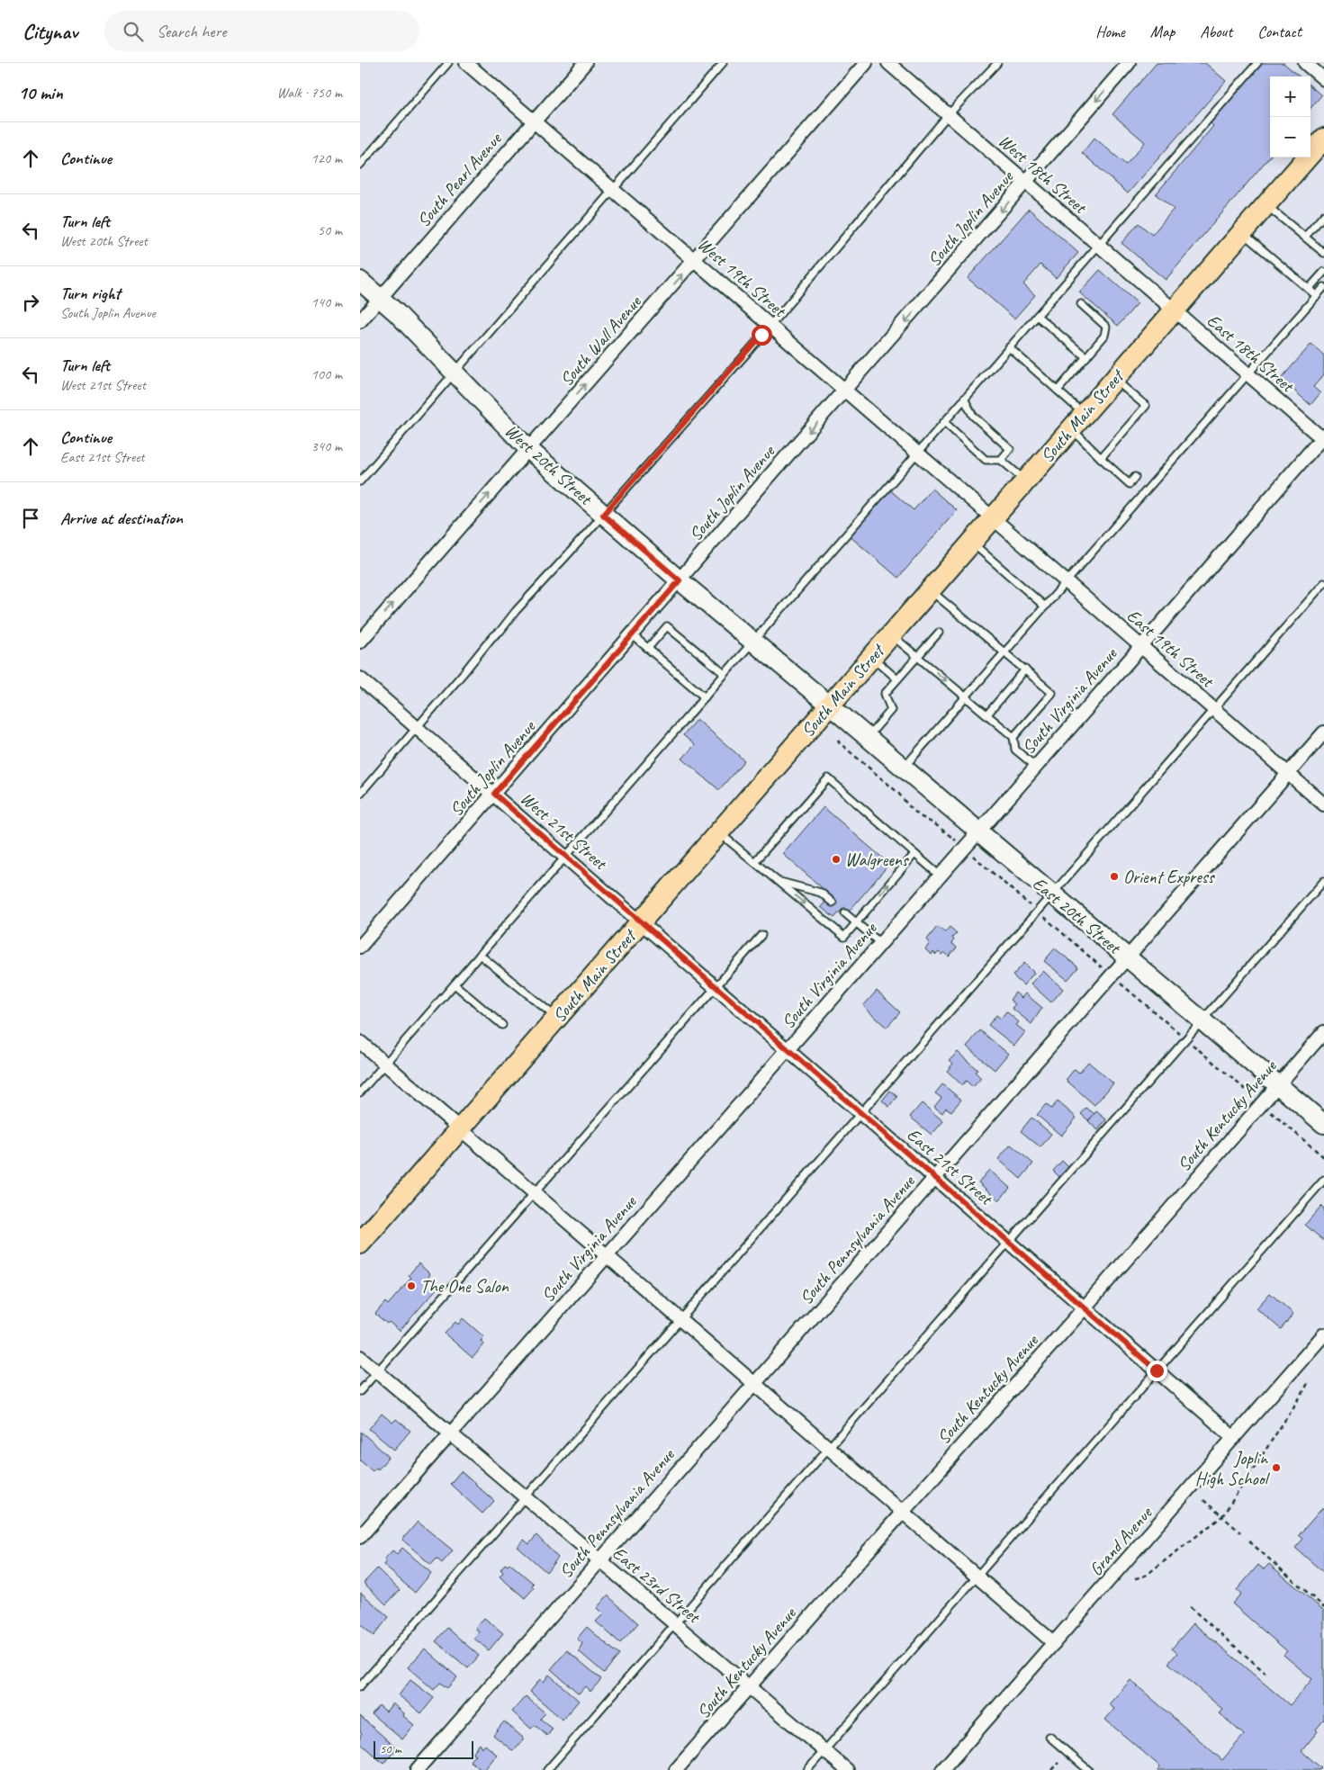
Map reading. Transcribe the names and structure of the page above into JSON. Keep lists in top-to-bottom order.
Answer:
{
  "streets": {
    "main road": ["South Main Street", "West 20th Street", "East 20th Street"],
    "street": [
      "West 18th Street",
      "South Pearl Avenue",
      "South Joplin Avenue",
      "West 19th Street",
      "South Wall Avenue",
      "East 18th Street",
      "East 19th Street",
      "South Virginia Avenue",
      "West 21st Street",
      "South Kentucky Avenue",
      "East 21st Street",
      "South Pennsylvania Avenue",
      "Grand Avenue",
      "East 23rd Street"
    ]
  },
  "crossings": [
    ["West 18th Street", "South Joplin Avenue"],
    ["West 18th Street", "East 18th Street"],
    ["West 18th Street", "South Main Street"],
    ["South Pearl Avenue", "West 19th Street"],
    ["South Pearl Avenue", "West 20th Street"],
    ["South Joplin Avenue", "West 19th Street"],
    ["South Joplin Avenue", "West 20th Street"],
    ["South Joplin Avenue", "West 21st Street"],
    ["West 19th Street", "South Wall Avenue"],
    ["West 19th Street", "South Main Street"],
    ["West 19th Street", "East 19th Street"],
    ["South Wall Avenue", "West 20th Street"],
    ["East 18th Street", "South Main Street"],
    ["East 18th Street", "South Virginia Avenue"],
    ["South Main Street", "West 20th Street"],
    ["South Main Street", "East 19th Street"],
    ["South Main Street", "West 21st Street"],
    ["South Main Street", "East 20th Street"],
    ["South Main Street", "East 21st Street"],
    ["West 20th Street", "East 20th Street"],
    ["East 19th Street", "South Virginia Avenue"],
    ["East 19th Street", "South Pennsylvania Avenue"],
    ["South Virginia Avenue", "East 20th Street"],
    ["South Virginia Avenue", "East 21st Street"],
    ["South Virginia Avenue", "East 23rd Street"],
    ["West 21st Street", "East 21st Street"],
    ["East 20th Street", "South Kentucky Avenue"],
    ["East 20th Street", "South Pennsylvania Avenue"],
    ["South Kentucky Avenue", "East 21st Street"],
    ["South Kentucky Avenue", "East 23rd Street"],
    ["East 21st Street", "South Pennsylvania Avenue"],
    ["East 21st Street", "Grand Avenue"],
    ["South Pennsylvania Avenue", "East 23rd Street"]
  ],
  "one_way": ["South Joplin Avenue", "South Wall Avenue"],
  "places": [
    "Walgreens",
    "Orient Express",
    "The One Salon",
    "Joplin High School"
  ],
  "scale_bar": "50 m",
  "page": {
    "header": "Citynav",
    "search": "Search here",
    "nav": [
      "Home",
      "Map",
      "About",
      "Contact"
    ],
    "heading": ["10 min", "Walk · 750 m"],
    "map_buttons": ["+", "−"],
    "list": [
      ["Continue", "120 m"],
      ["Turn left", "West 20th Street", "50 m"],
      ["Turn right", "South Joplin Avenue", "140 m"],
      ["Turn left", "West 21st Street", "100 m"],
      ["Continue", "East 21st Street", "340 m"],
      "Arrive at destination"
    ],
    "scale": "50 m"
  }
}
